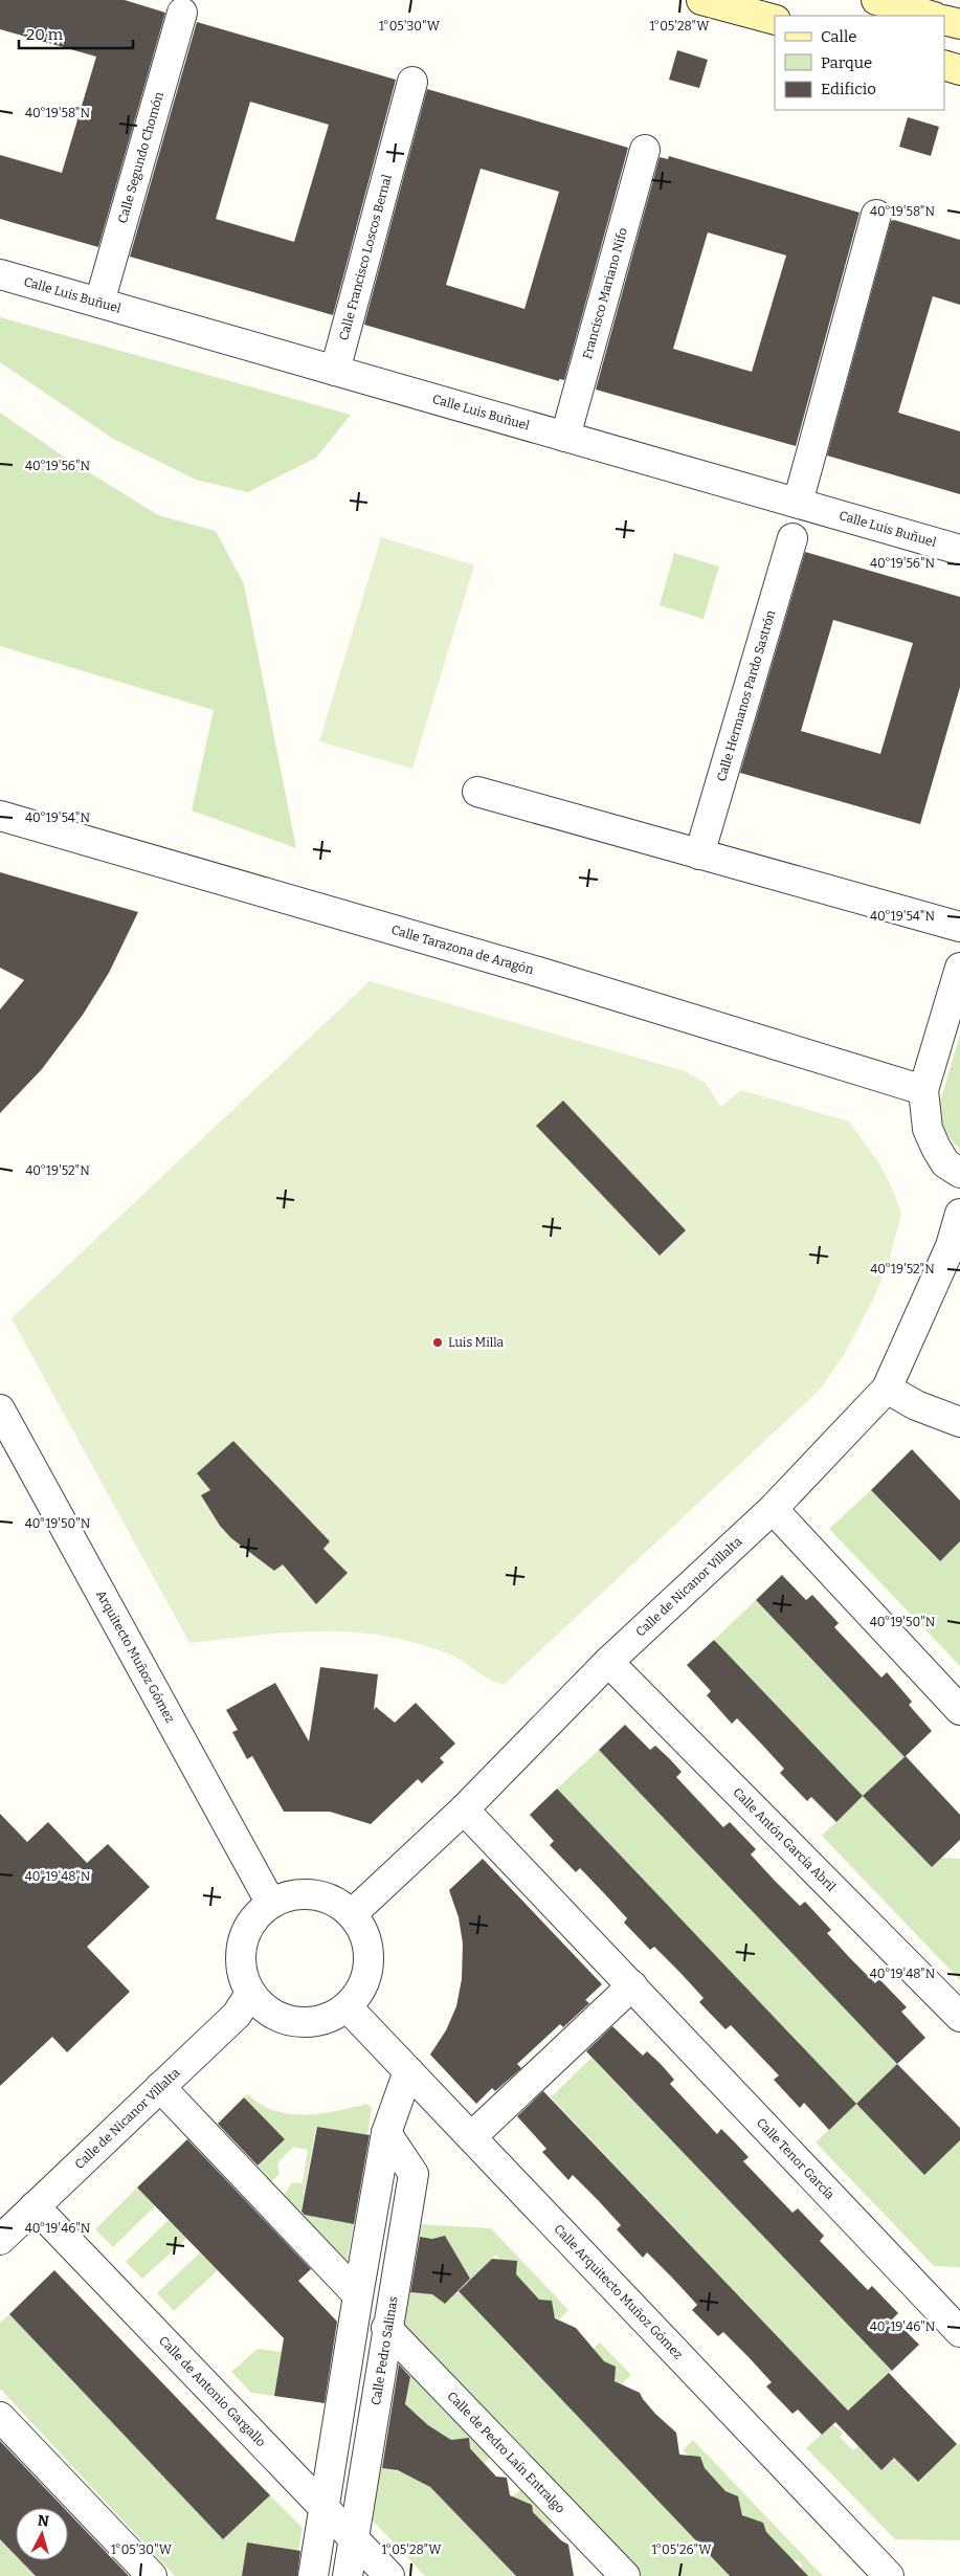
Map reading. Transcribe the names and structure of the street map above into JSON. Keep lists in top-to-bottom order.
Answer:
{
  "streets": {
    "street": [
      "Calle Segundo Chomón",
      "Calle Francisco Loscos Bernal",
      "Francisco Mariano Nifo",
      "Calle Luis Buñuel",
      "Calle Hermanos Pardo Sastrón",
      "Calle Tarazona de Aragón",
      "Calle de Nicanor Villalta",
      "Arquitecto Muñoz Gómez",
      "Calle Antón García Abril",
      "Calle Tenor García",
      "Calle Arquitecto Muñoz Gómez",
      "Calle Pedro Salinas",
      "Calle de Antonio Gargallo",
      "Calle de Pedro Laín Entralgo"
    ]
  },
  "crossings": [
    ["Calle Segundo Chomón", "Calle Luis Buñuel"],
    ["Calle Francisco Loscos Bernal", "Calle Luis Buñuel"],
    ["Francisco Mariano Nifo", "Calle Luis Buñuel"],
    ["Calle de Nicanor Villalta", "Arquitecto Muñoz Gómez"],
    ["Calle de Nicanor Villalta", "Calle Antón García Abril"],
    ["Calle de Nicanor Villalta", "Calle Tenor García"],
    ["Calle de Nicanor Villalta", "Calle Arquitecto Muñoz Gómez"],
    ["Calle de Nicanor Villalta", "Calle de Antonio Gargallo"],
    ["Arquitecto Muñoz Gómez", "Calle Arquitecto Muñoz Gómez"],
    ["Calle Pedro Salinas", "Calle de Antonio Gargallo"],
    ["Calle Pedro Salinas", "Calle de Pedro Laín Entralgo"]
  ],
  "places": ["Luis Milla"],
  "legend": ["Calle", "Parque", "Edificio"],
  "scale_bar": "20 m",
  "north": "top",
  "coordinates": [
    "1°05'30\"W",
    "1°05'28\"W",
    "40°19'58\"N",
    "40°19'56\"N",
    "40°19'54\"N",
    "40°19'52\"N",
    "40°19'50\"N",
    "40°19'48\"N",
    "40°19'46\"N",
    "1°05'26\"W"
  ]
}
